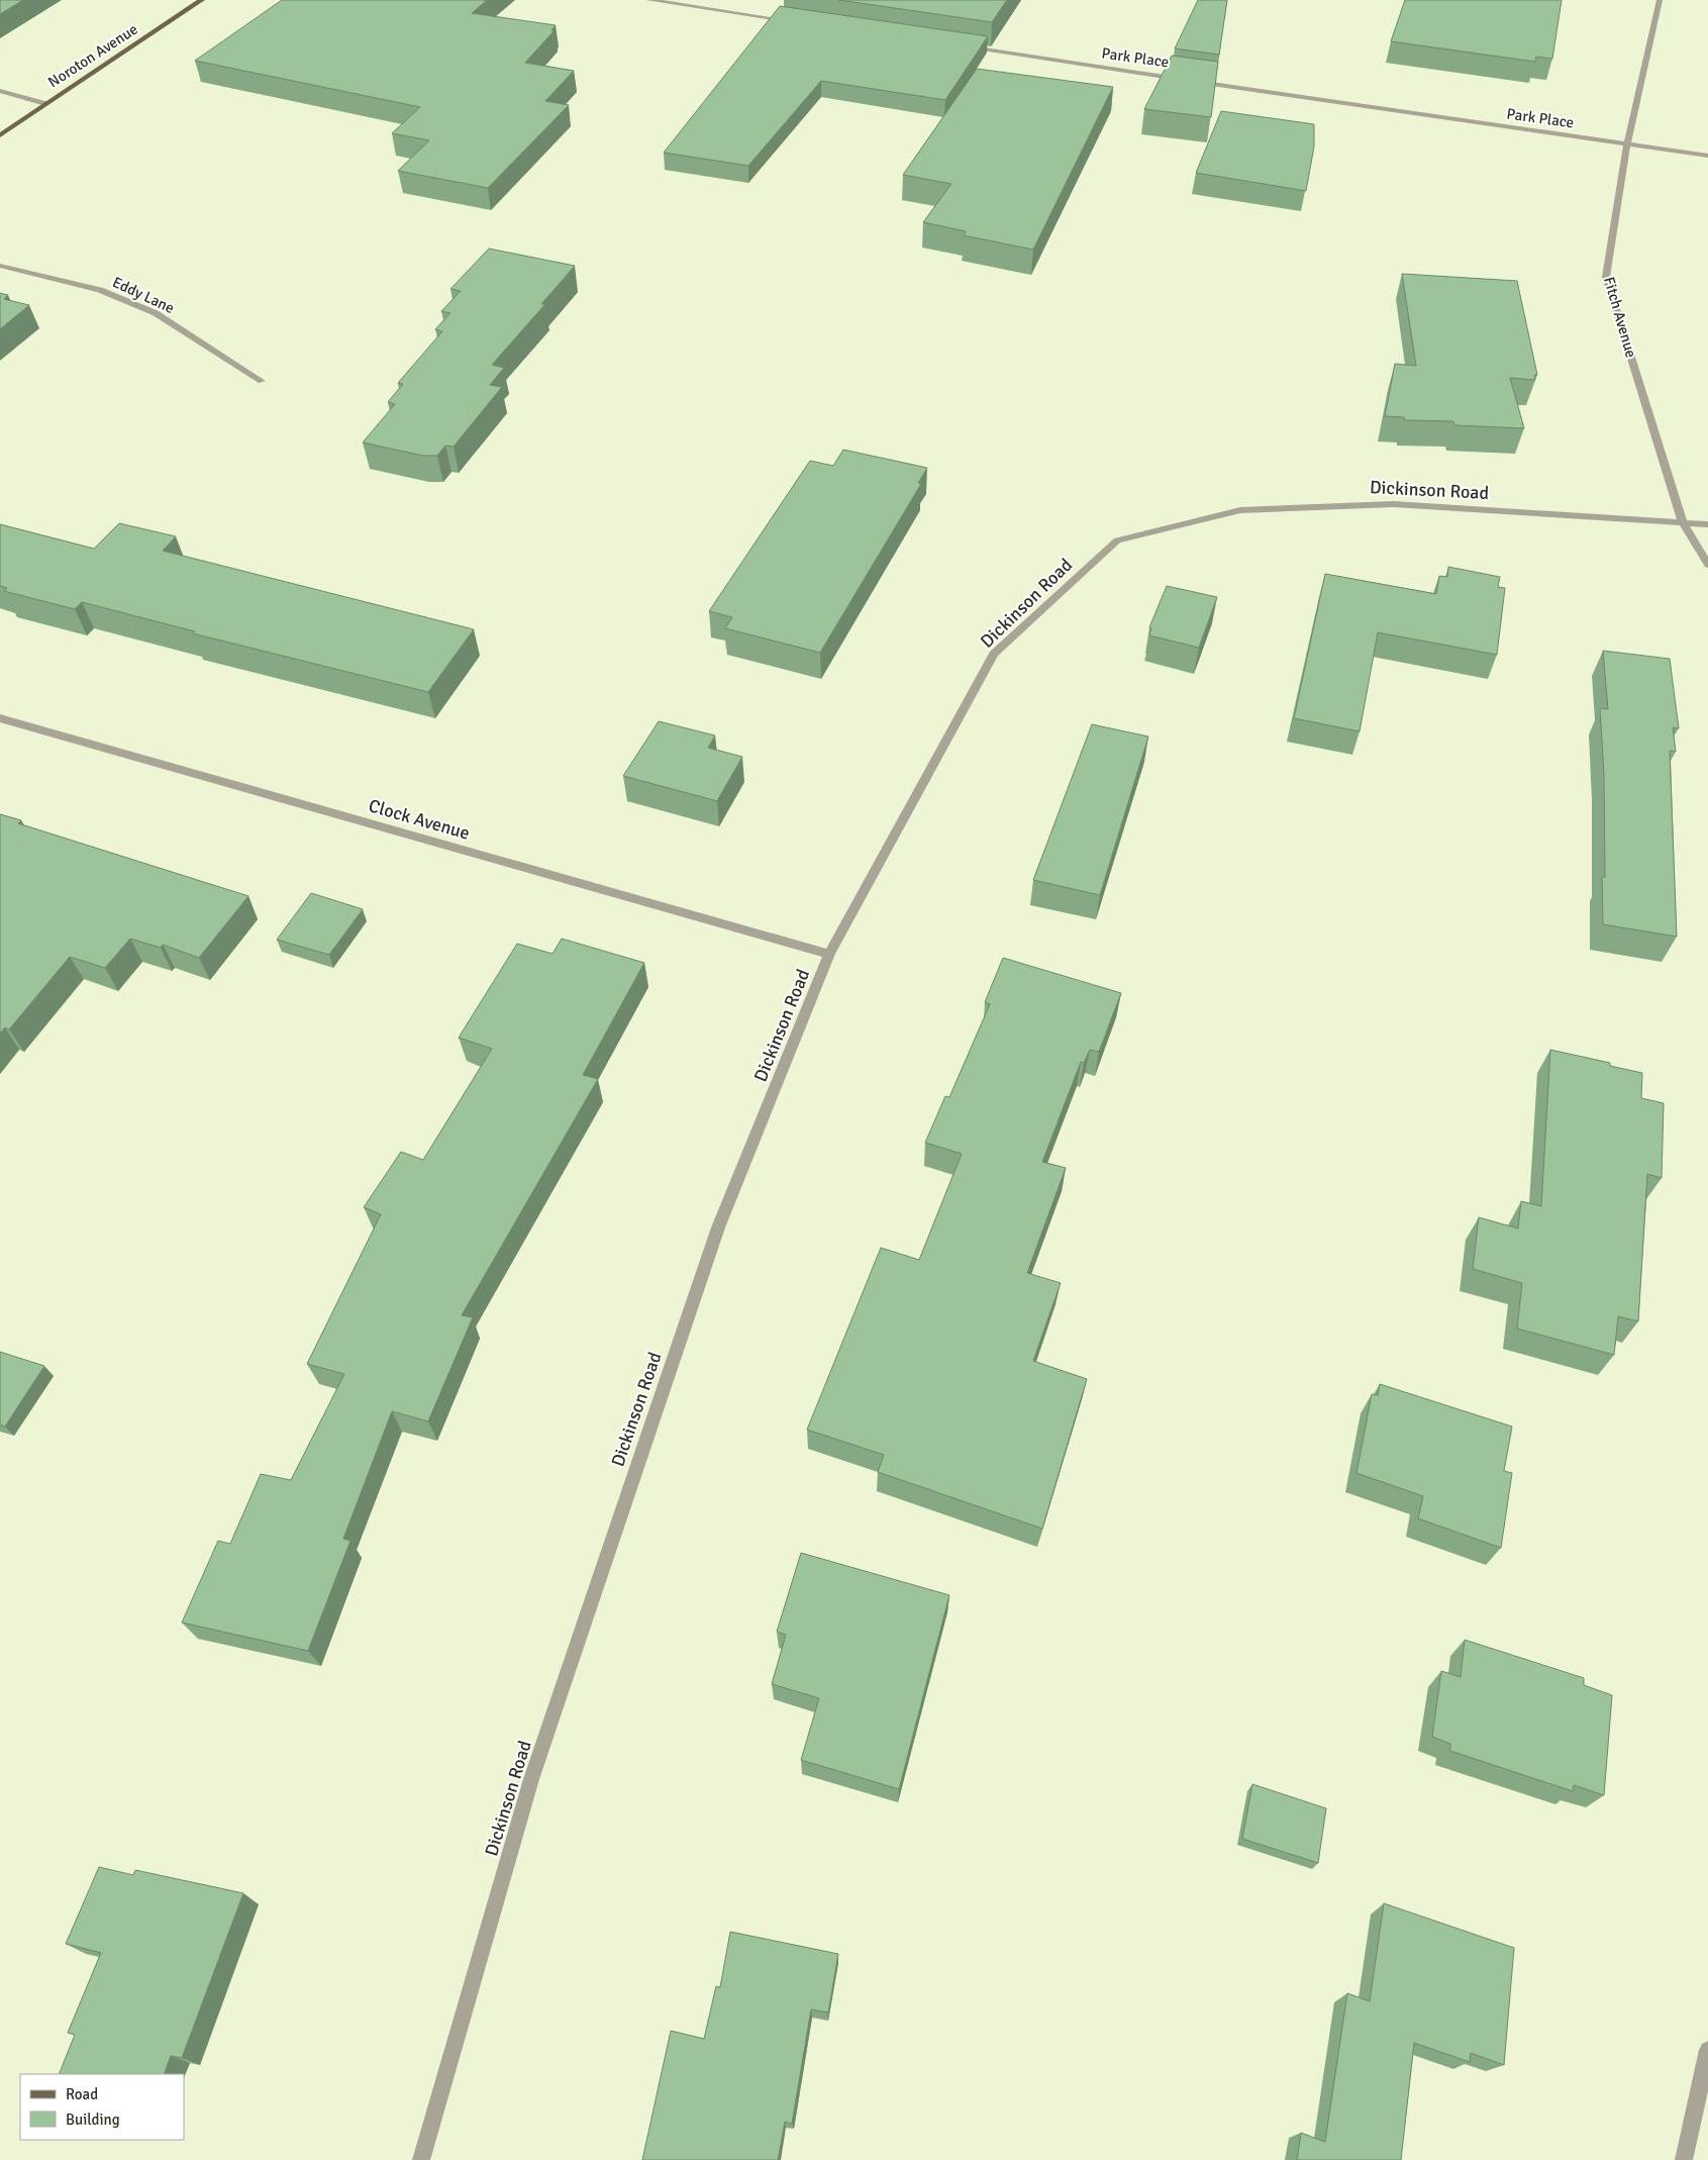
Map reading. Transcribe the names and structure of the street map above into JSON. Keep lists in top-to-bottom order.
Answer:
{
  "streets": {
    "main road": ["Noroton Avenue"],
    "street": [
      "Park Place",
      "Eddy Lane",
      "Fitch Avenue",
      "Dickinson Road",
      "Clock Avenue"
    ]
  },
  "crossings": [
    ["Park Place", "Fitch Avenue"],
    ["Fitch Avenue", "Dickinson Road"],
    ["Dickinson Road", "Clock Avenue"]
  ],
  "legend": ["Road", "Building"]
}
